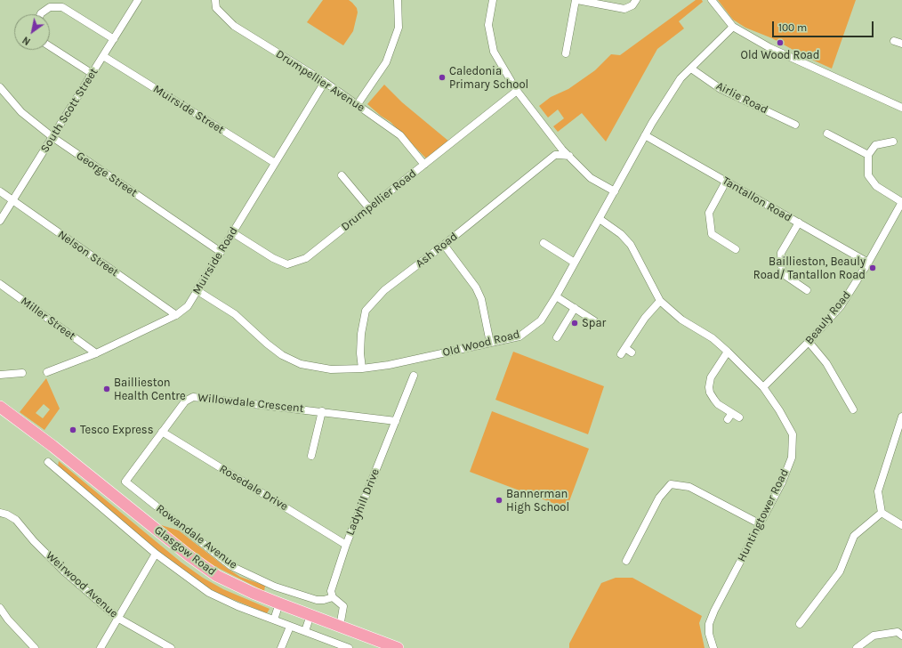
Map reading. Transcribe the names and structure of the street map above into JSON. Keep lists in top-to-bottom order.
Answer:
{
  "streets": {
    "main road": ["Glasgow Road"],
    "street": [
      "Drumpellier Avenue",
      "Airlie Road",
      "Muirside Street",
      "South Scott Street",
      "George Street",
      "Tantallon Road",
      "Drumpellier Road",
      "Ash Road",
      "Nelson Street",
      "Muirside Road",
      "Beauly Road",
      "Miller Street",
      "Old Wood Road",
      "Willowdale Crescent",
      "Rosedale Drive",
      "Ladyhill Drive",
      "Huntingtower Road",
      "Rowandale Avenue",
      "Weirwood Avenue"
    ]
  },
  "crossings": [
    ["Drumpellier Avenue", "Drumpellier Road"],
    ["Drumpellier Avenue", "Muirside Road"],
    ["Airlie Road", "Old Wood Road"],
    ["Muirside Street", "South Scott Street"],
    ["Muirside Street", "Muirside Road"],
    ["South Scott Street", "George Street"],
    ["South Scott Street", "Nelson Street"],
    ["George Street", "Muirside Road"],
    ["Tantallon Road", "Beauly Road"],
    ["Tantallon Road", "Old Wood Road"],
    ["Drumpellier Road", "Muirside Road"],
    ["Ash Road", "Old Wood Road"],
    ["Nelson Street", "Muirside Road"],
    ["Muirside Road", "Miller Street"],
    ["Muirside Road", "Old Wood Road"],
    ["Beauly Road", "Huntingtower Road"],
    ["Old Wood Road", "Huntingtower Road"],
    ["Willowdale Crescent", "Rosedale Drive"],
    ["Willowdale Crescent", "Ladyhill Drive"],
    ["Willowdale Crescent", "Rowandale Avenue"],
    ["Rosedale Drive", "Ladyhill Drive"],
    ["Ladyhill Drive", "Rowandale Avenue"]
  ],
  "places": [
    "Old Wood Road",
    "Caledonia Primary School",
    "Baillieston, Beauly Road/ Tantallon Road",
    "Spar",
    "Baillieston Health Centre",
    "Tesco Express",
    "Bannerman High School"
  ],
  "scale_bar": "100 m",
  "north": "bottom left"
}
